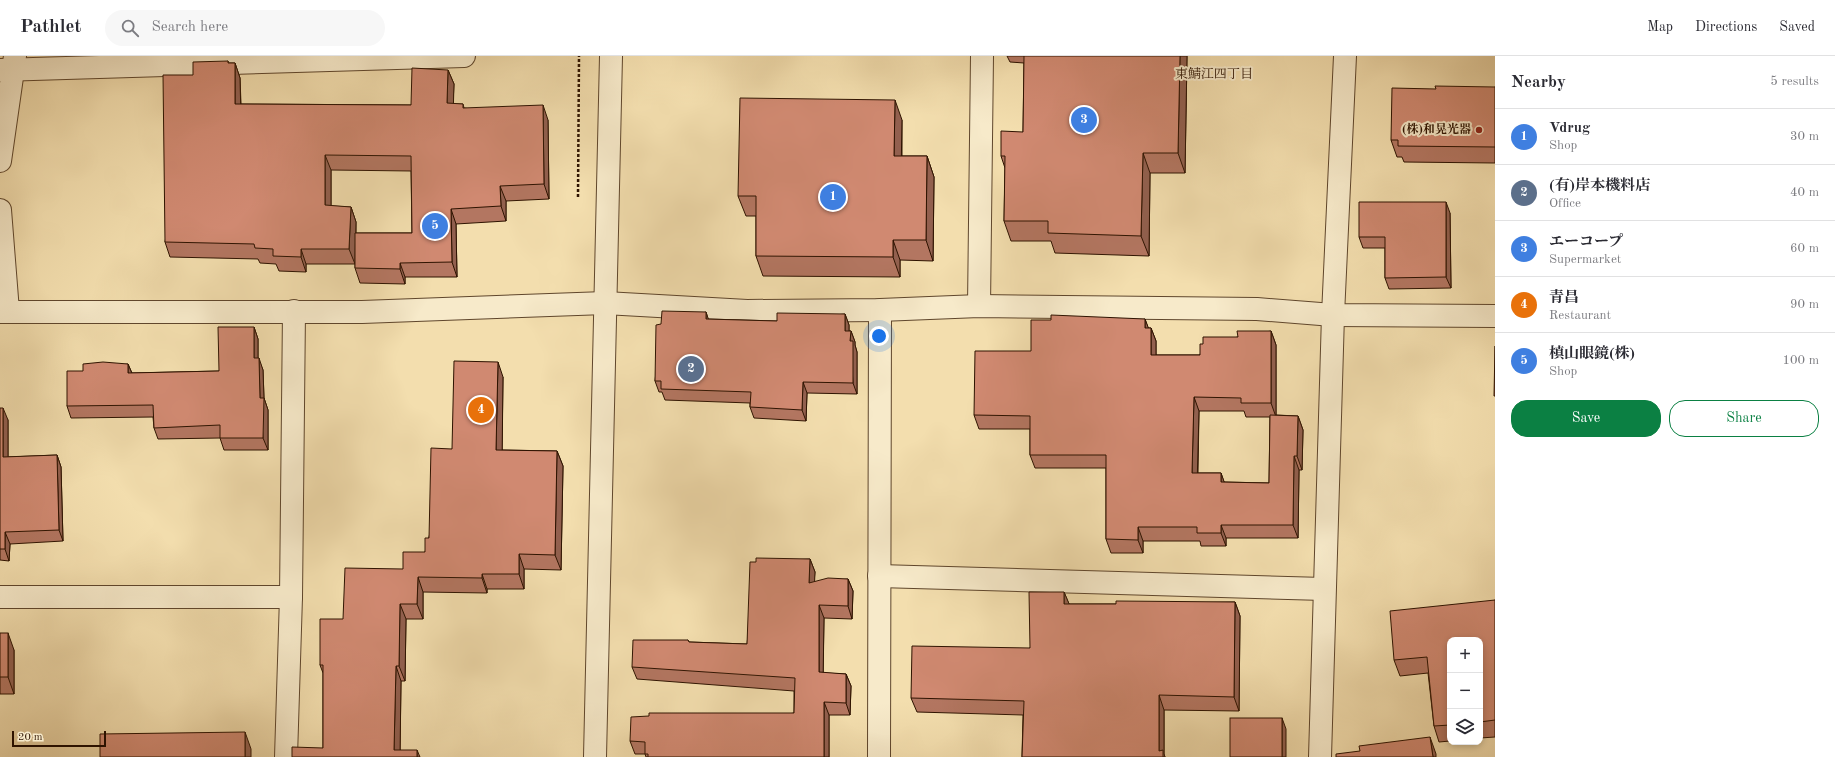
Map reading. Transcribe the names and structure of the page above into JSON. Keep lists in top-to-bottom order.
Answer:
{
  "districts": ["東鯖江四丁目"],
  "places": ["(株)和晃光器"],
  "scale_bar": "20 m",
  "page": {
    "header": "Pathlet",
    "search": "Search here",
    "nav": ["Map", "Directions", "Saved"],
    "heading": ["Nearby", "5 results"],
    "pins": [
      "3",
      "1",
      "5",
      "2",
      "4"
    ],
    "list": [
      {
        "mark": "1",
        "name": "Vdrug",
        "note": "Shop",
        "value": "30 m"
      },
      {
        "mark": "2",
        "name": "(有)岸本機料店",
        "note": "Office",
        "value": "40 m"
      },
      {
        "mark": "3",
        "name": "エーコープ",
        "note": "Supermarket",
        "value": "60 m"
      },
      {
        "mark": "4",
        "name": "青昌",
        "note": "Restaurant",
        "value": "90 m"
      },
      {
        "mark": "5",
        "name": "槙山眼鏡(株)",
        "note": "Shop",
        "value": "100 m"
      }
    ],
    "buttons": ["Save", "Share"],
    "map_buttons": ["+", "−"],
    "scale": "20 m"
  }
}
